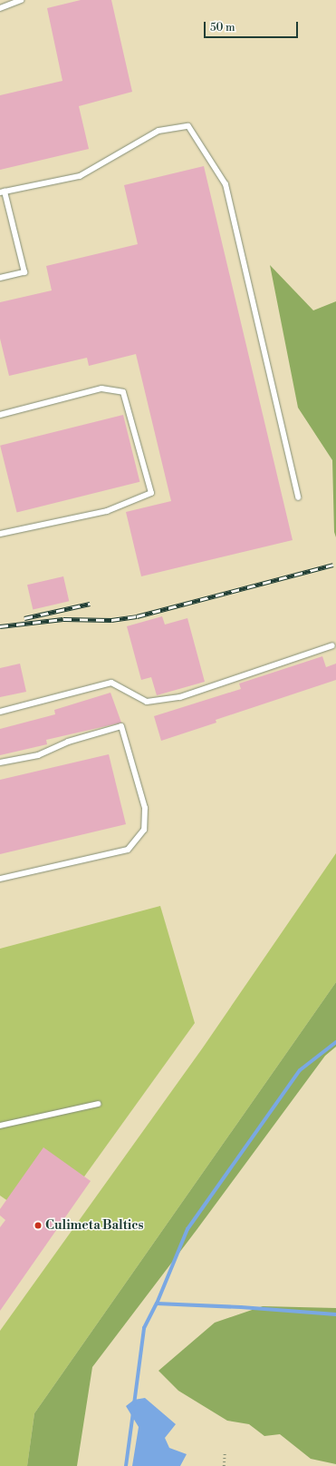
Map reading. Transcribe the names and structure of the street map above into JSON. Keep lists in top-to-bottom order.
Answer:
{
  "places": ["Culimeta Baltics"],
  "scale_bar": "50 m"
}
